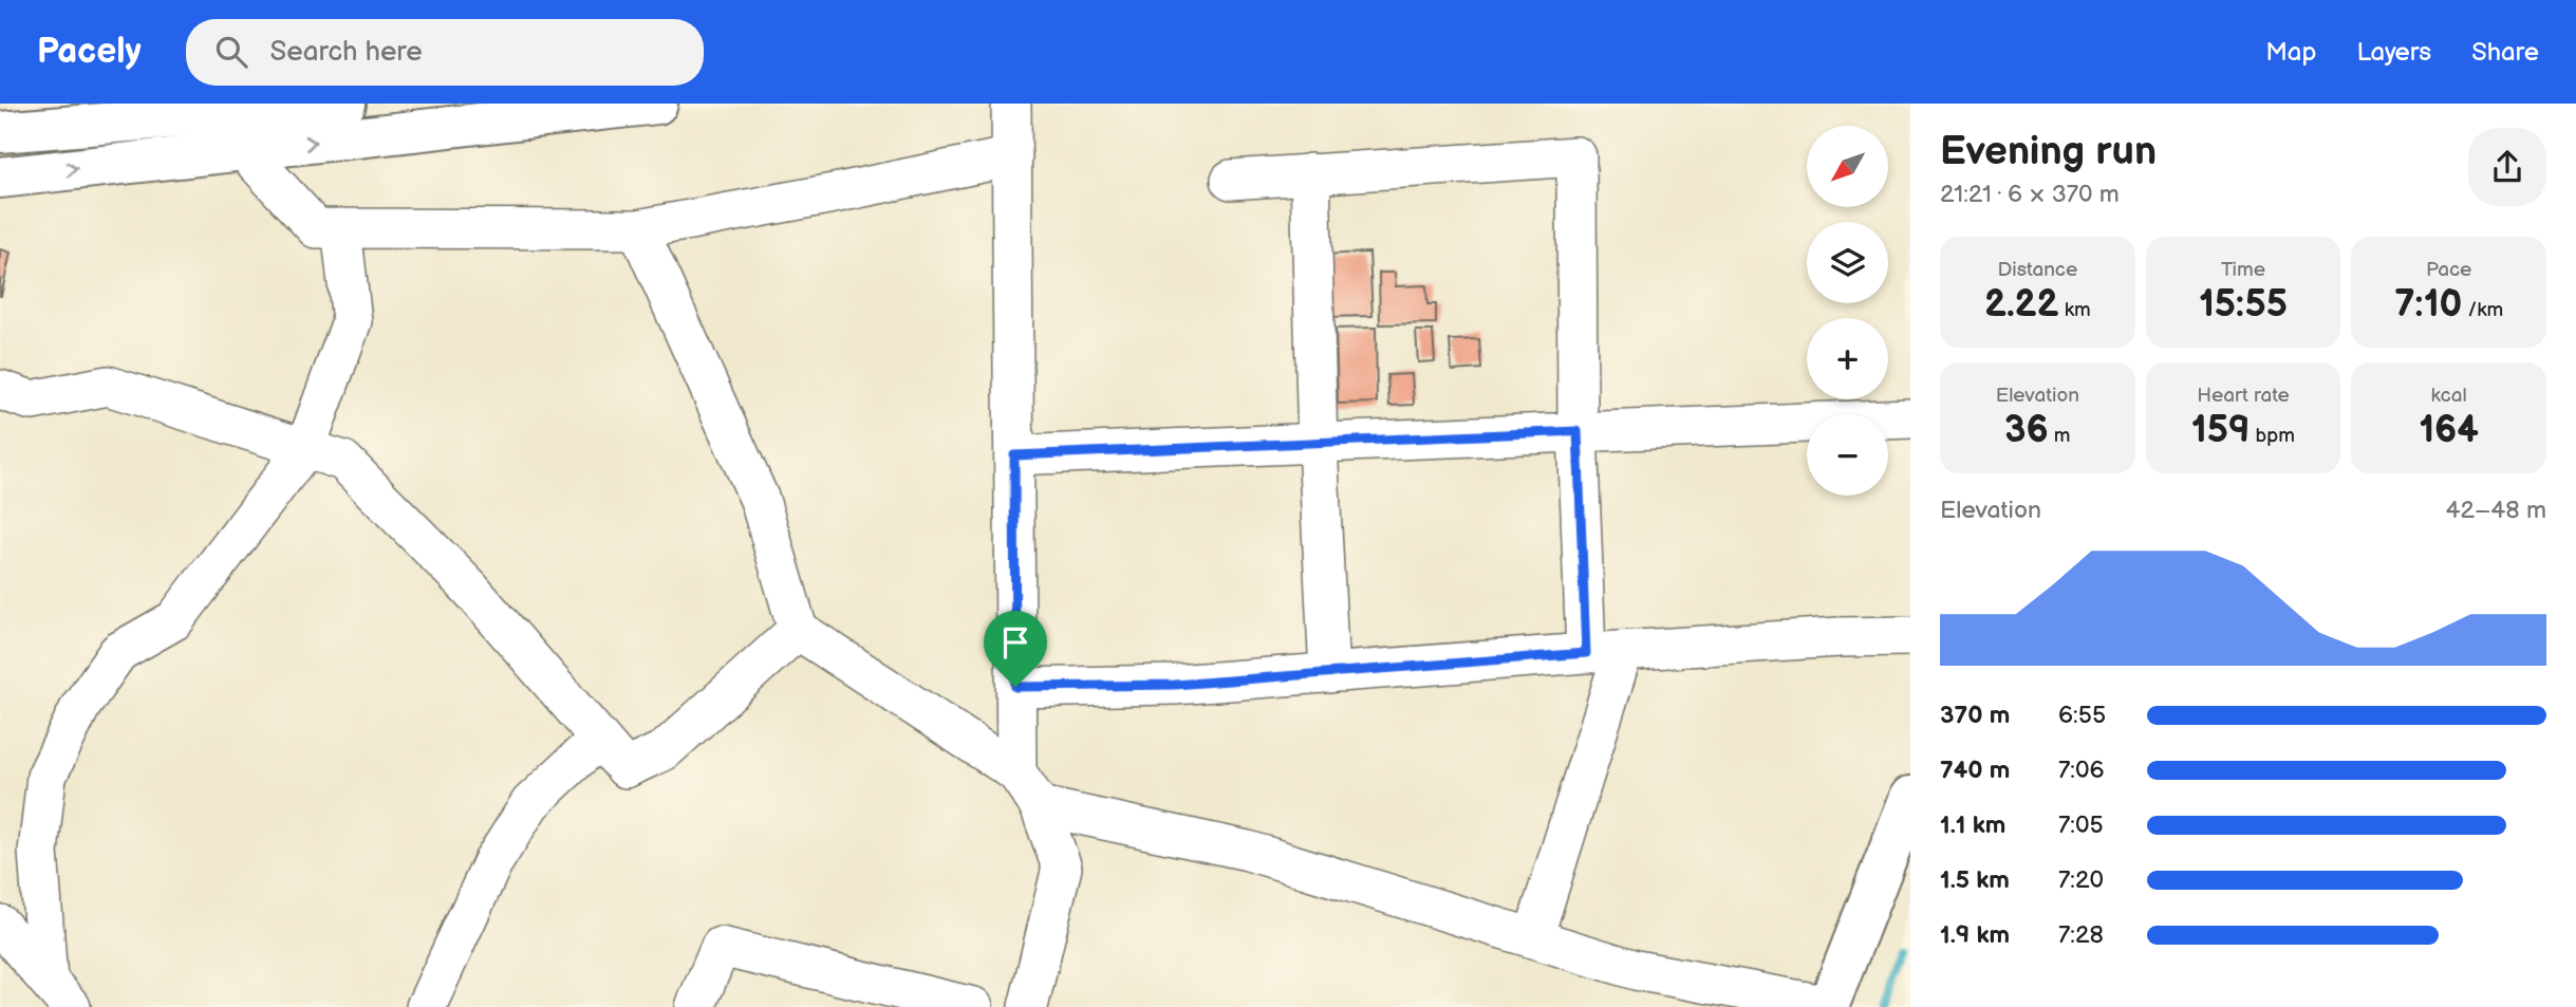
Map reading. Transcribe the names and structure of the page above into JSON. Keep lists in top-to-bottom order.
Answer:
{
  "north": "bottom left",
  "page": {
    "header": "Pacely",
    "search": "Search here",
    "nav": ["Map", "Layers", "Share"],
    "heading": ["Evening run", "21:21 · 6 × 370 m"],
    "map_buttons": ["+", "−"],
    "stats": [
      ["Distance", "2.22 km"],
      ["Time", "15:55"],
      ["Pace", "7:10 /km"],
      ["Elevation", "36 m"],
      ["Heart rate", "159 bpm"],
      ["kcal", "164"]
    ],
    "chart": ["Elevation", "42–48 m"],
    "list": [
      {
        "name": "370 m",
        "note": "6:55"
      },
      {
        "name": "740 m",
        "note": "7:06"
      },
      {
        "name": "1.1 km",
        "note": "7:05"
      },
      {
        "name": "1.5 km",
        "note": "7:20"
      },
      {
        "name": "1.9 km",
        "note": "7:28"
      }
    ]
  }
}
